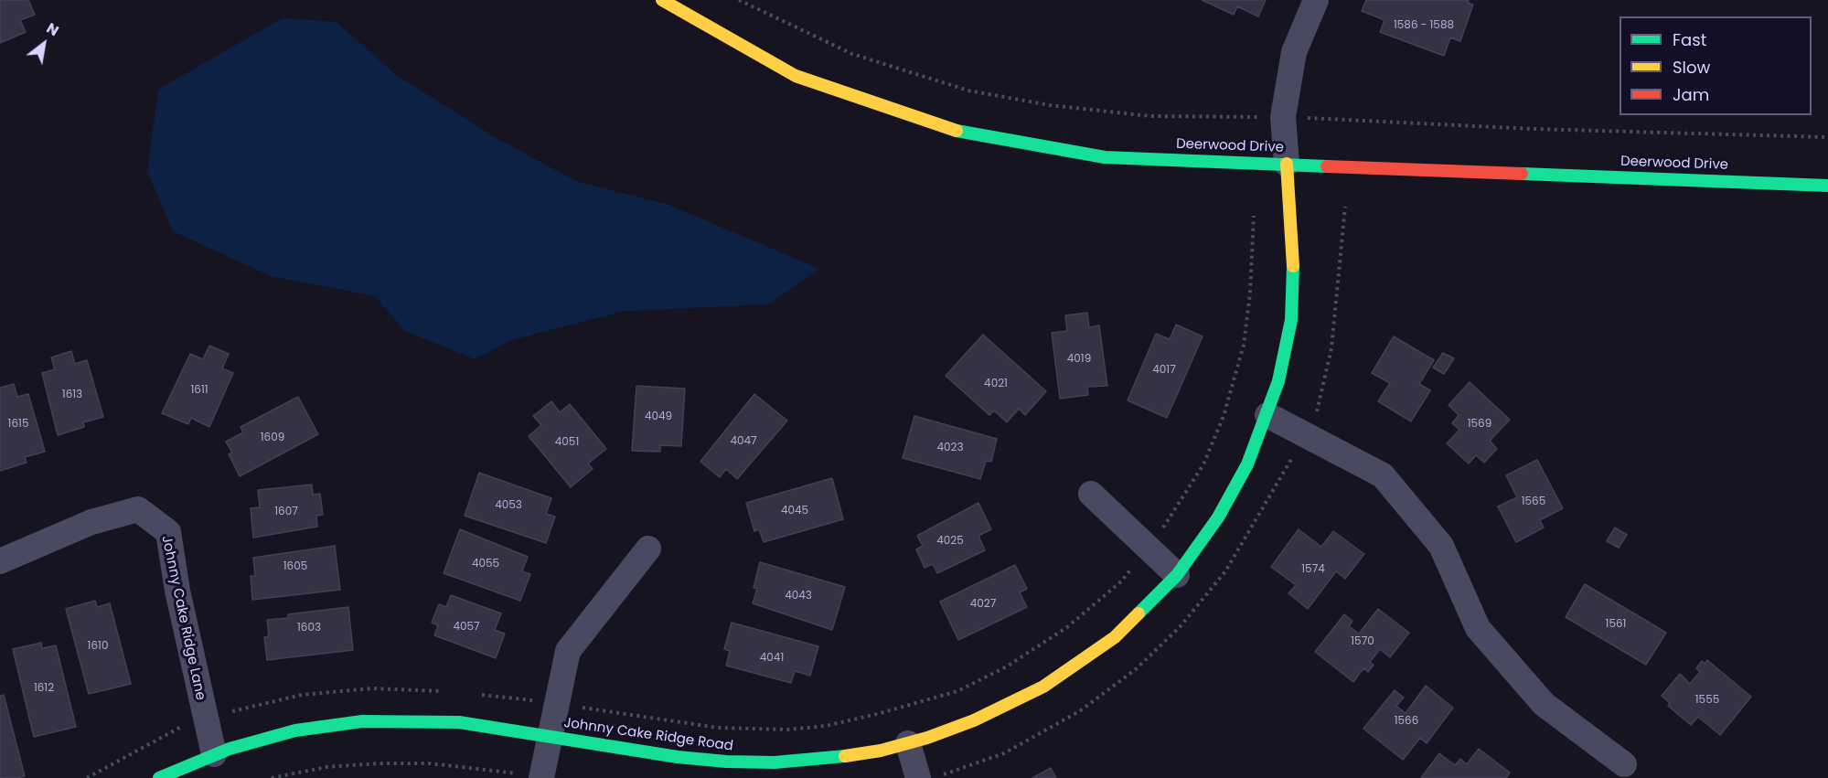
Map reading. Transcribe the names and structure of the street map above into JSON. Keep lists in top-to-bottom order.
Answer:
{
  "streets": {
    "street": ["Deerwood Drive", "Johnny Cake Ridge Lane", "Johnny Cake Ridge Road"]
  },
  "crossings": [
    ["Deerwood Drive", "Johnny Cake Ridge Road"],
    ["Johnny Cake Ridge Lane", "Johnny Cake Ridge Road"]
  ],
  "house_numbers": [
    "1586 - 1588",
    "4019",
    "4017",
    "4021",
    "1611",
    "1613",
    "4049",
    "1615",
    "1569",
    "1609",
    "4047",
    "4051",
    "4023",
    "1565",
    "4053",
    "4045",
    "1607",
    "4025",
    "4055",
    "1605",
    "1574",
    "4043",
    "4027",
    "1561",
    "4057",
    "1603",
    "1570",
    "1610",
    "4041",
    "1612",
    "1555",
    "1566"
  ],
  "legend": ["Fast", "Slow", "Jam"],
  "north": "top right"
}
